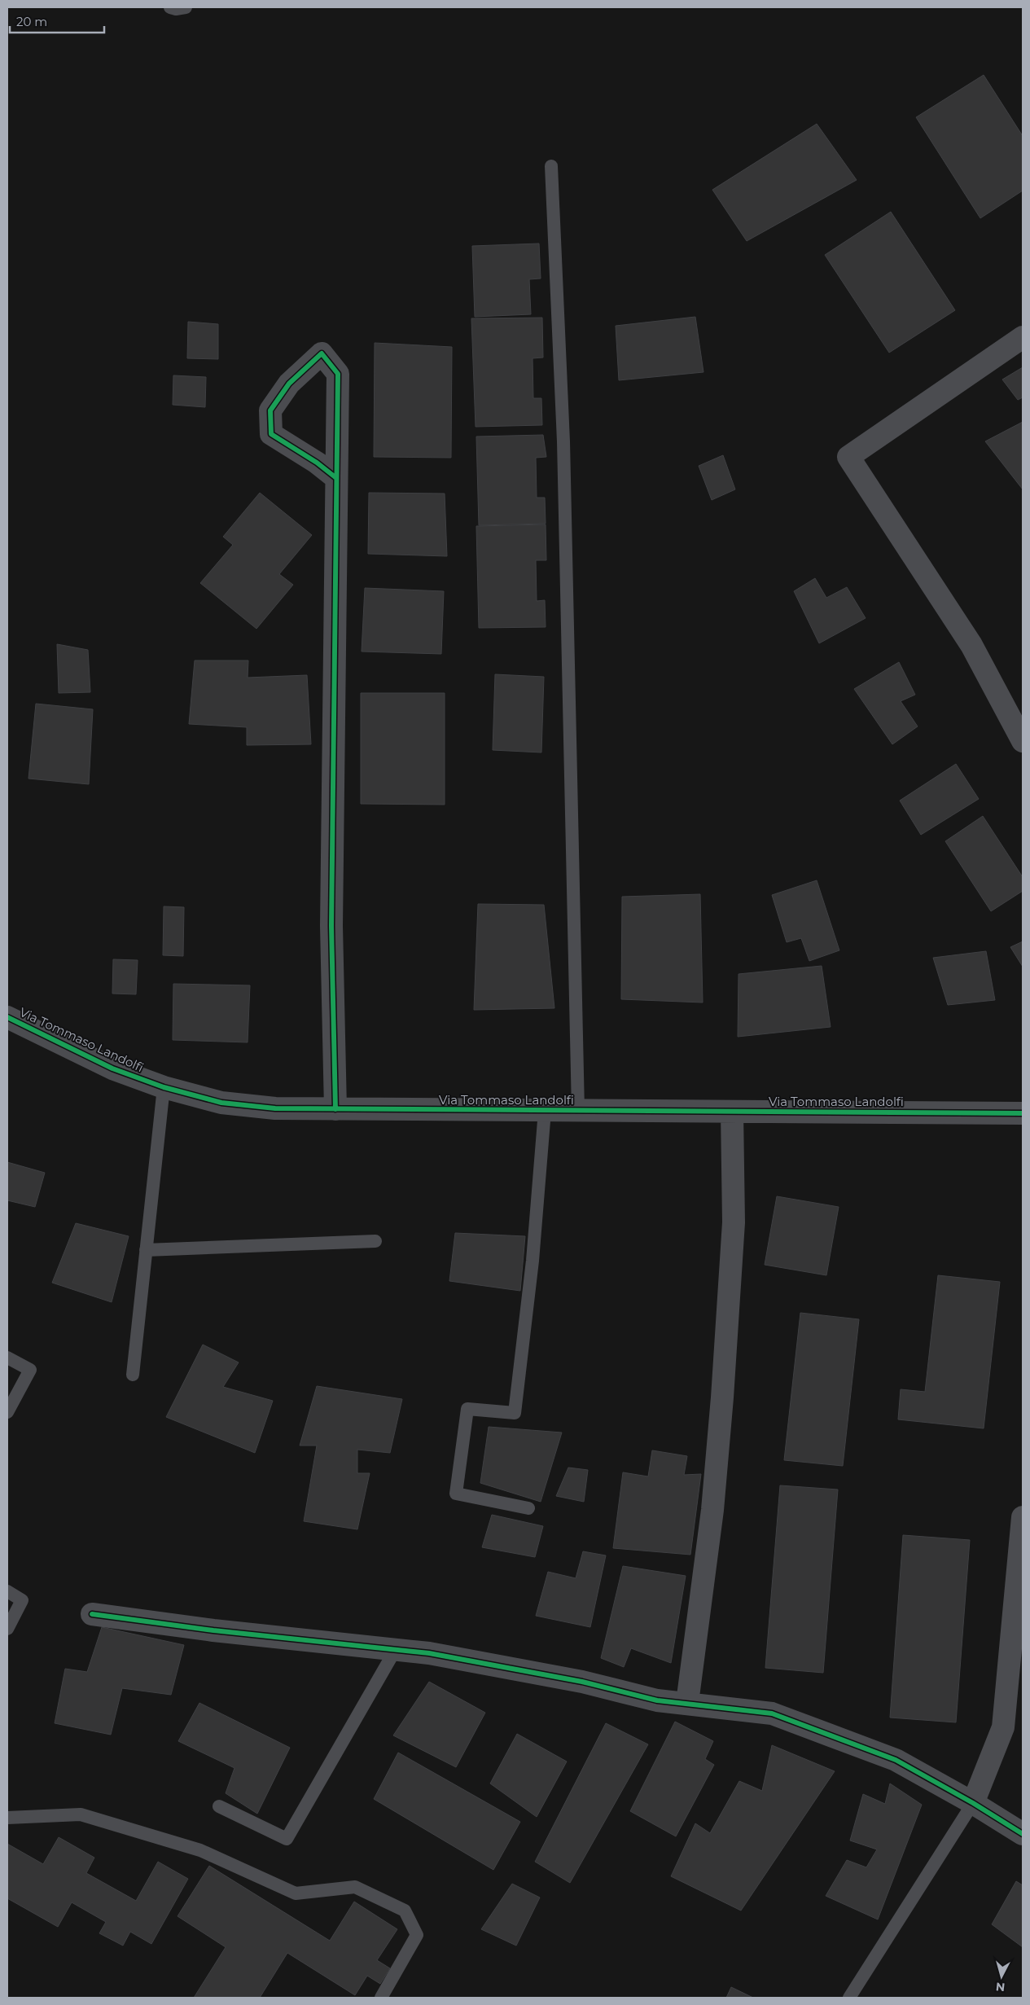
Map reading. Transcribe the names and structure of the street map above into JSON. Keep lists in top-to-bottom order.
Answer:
{
  "streets": {
    "street": ["Via Tommaso Landolfi"]
  },
  "scale_bar": "20 m",
  "north": "bottom"
}
